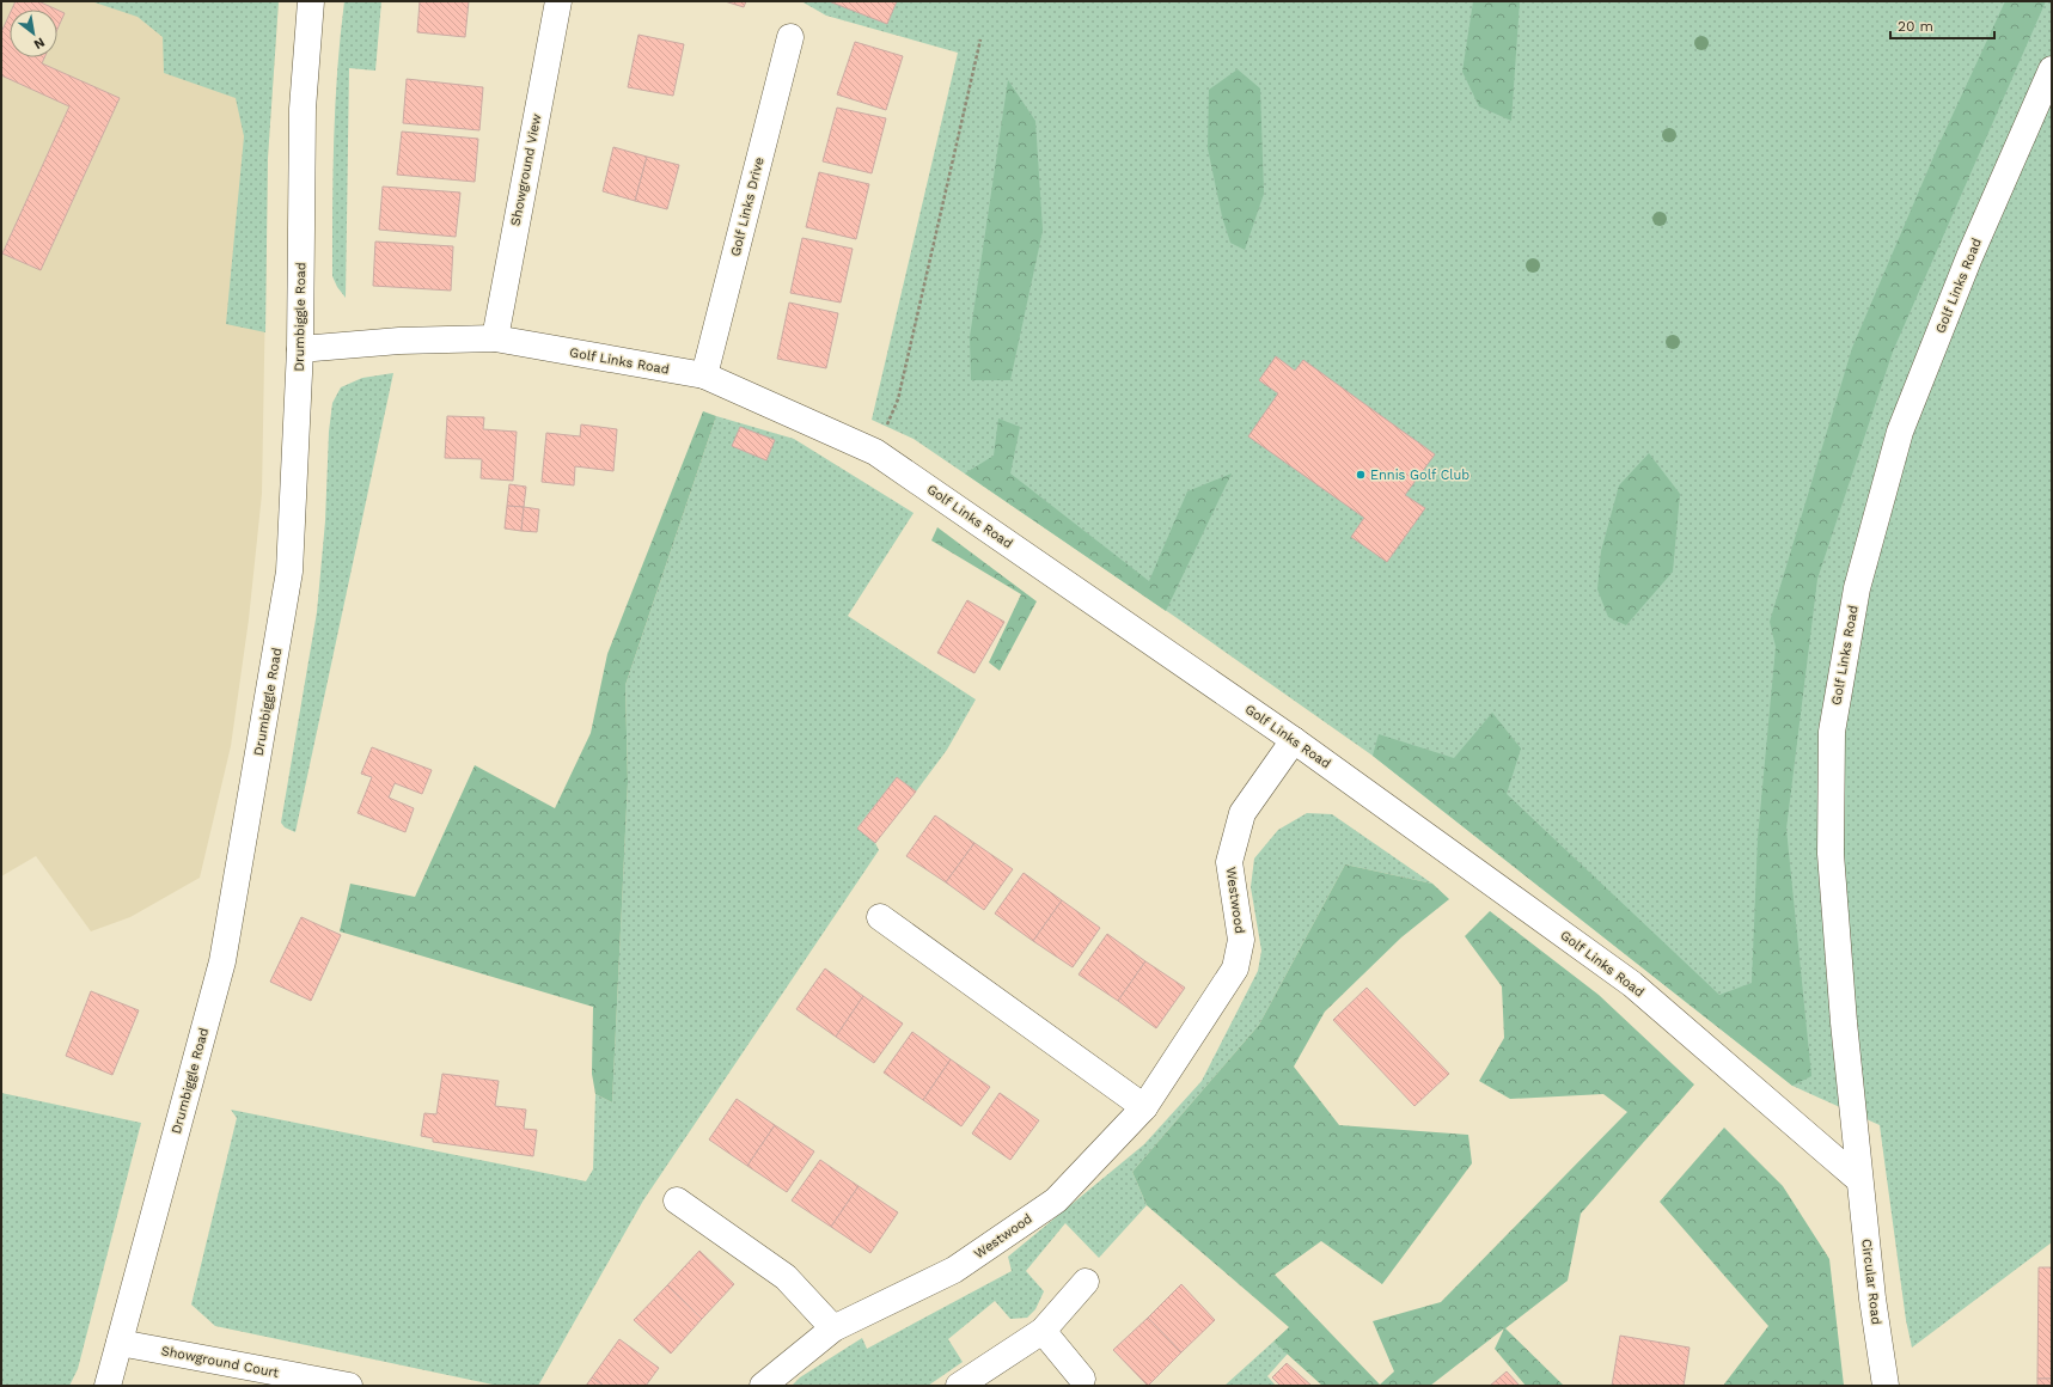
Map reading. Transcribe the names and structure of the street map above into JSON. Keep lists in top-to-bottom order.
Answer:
{
  "streets": {
    "street": [
      "Showground View",
      "Golf Links Drive",
      "Golf Links Road",
      "Drumbiggle Road",
      "Westwood",
      "Circular Road",
      "Showground Court"
    ]
  },
  "crossings": [
    ["Showground View", "Golf Links Road"],
    ["Golf Links Drive", "Golf Links Road"],
    ["Golf Links Road", "Drumbiggle Road"],
    ["Golf Links Road", "Westwood"],
    ["Golf Links Road", "Circular Road"],
    ["Drumbiggle Road", "Showground Court"]
  ],
  "places": ["Ennis Golf Club"],
  "scale_bar": "20 m",
  "north": "bottom right"
}
